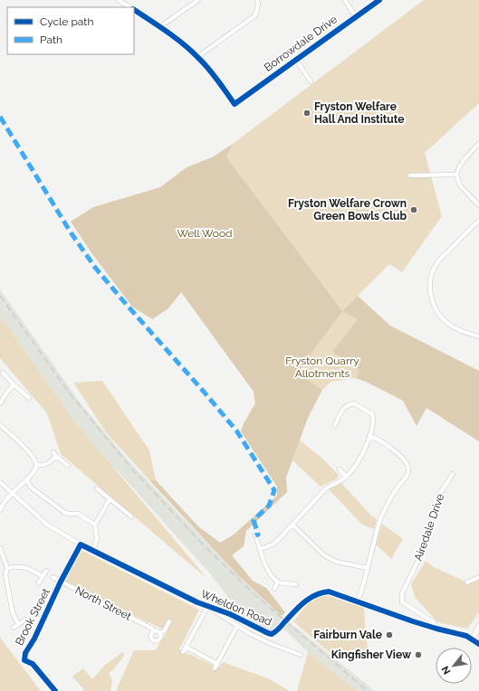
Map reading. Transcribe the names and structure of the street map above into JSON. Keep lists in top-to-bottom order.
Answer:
{
  "streets": {
    "street": [
      "Borrowdale Drive",
      "Airedale Drive",
      "North Street",
      "Wheldon Road",
      "Brook Street"
    ]
  },
  "crossings": [
    ["Airedale Drive", "Wheldon Road"],
    ["North Street", "Brook Street"]
  ],
  "parks": ["Well Wood", "Fryston Quarry Allotments"],
  "places": [
    "Fryston Welfare Hall And Institute",
    "Fryston Welfare Crown Green Bowls Club",
    "Fairburn Vale",
    "Kingfisher View"
  ],
  "legend": ["Cycle path", "Path"],
  "north": "bottom left"
}
